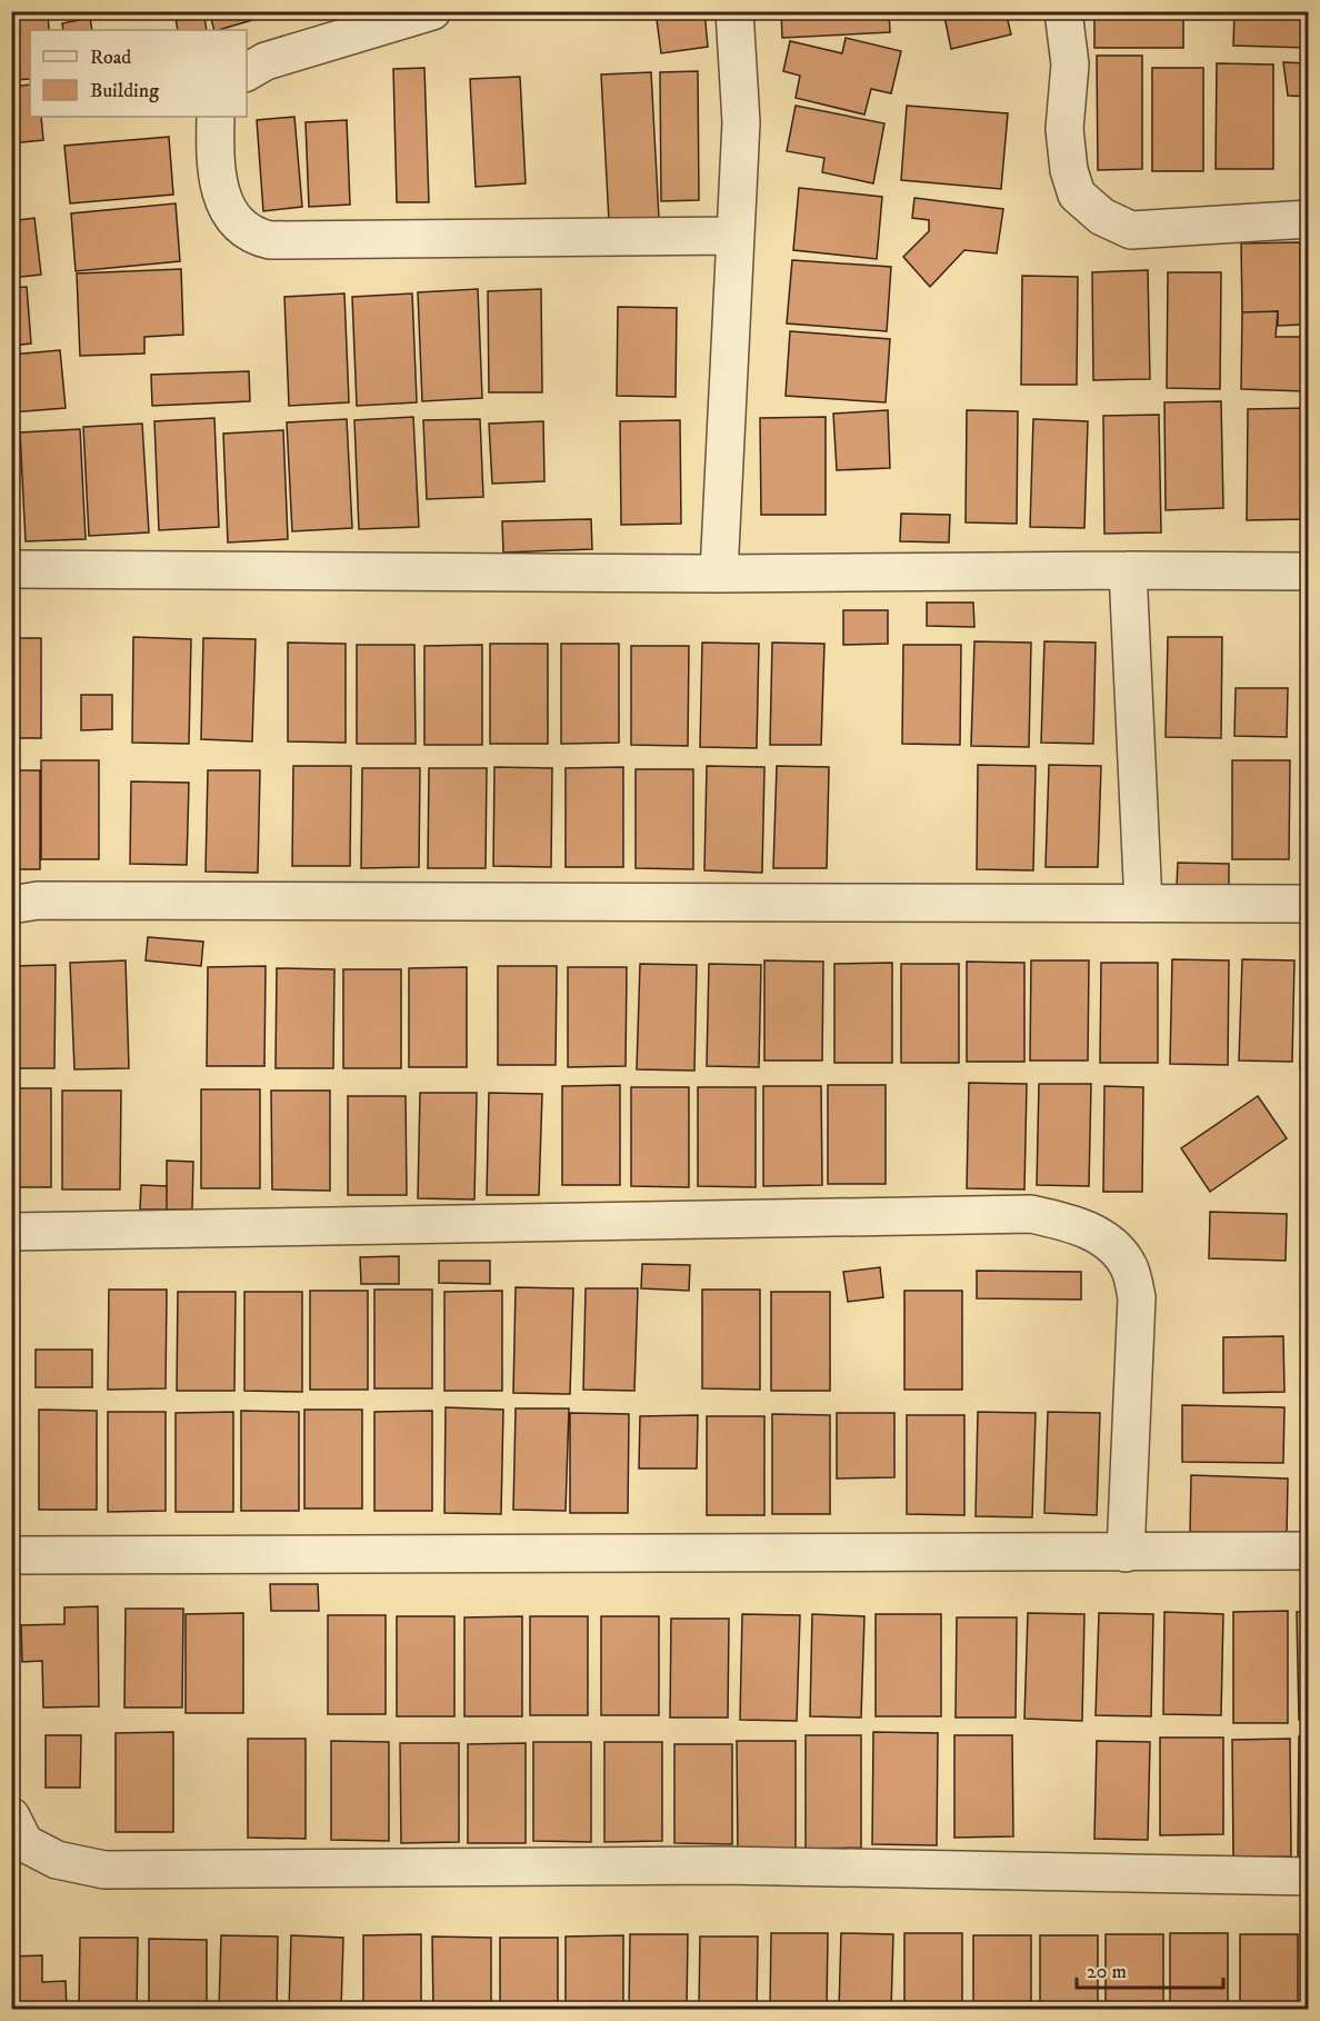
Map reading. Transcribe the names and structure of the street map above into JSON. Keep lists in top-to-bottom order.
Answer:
{
  "legend": ["Road", "Building"],
  "scale_bar": "20 m"
}
